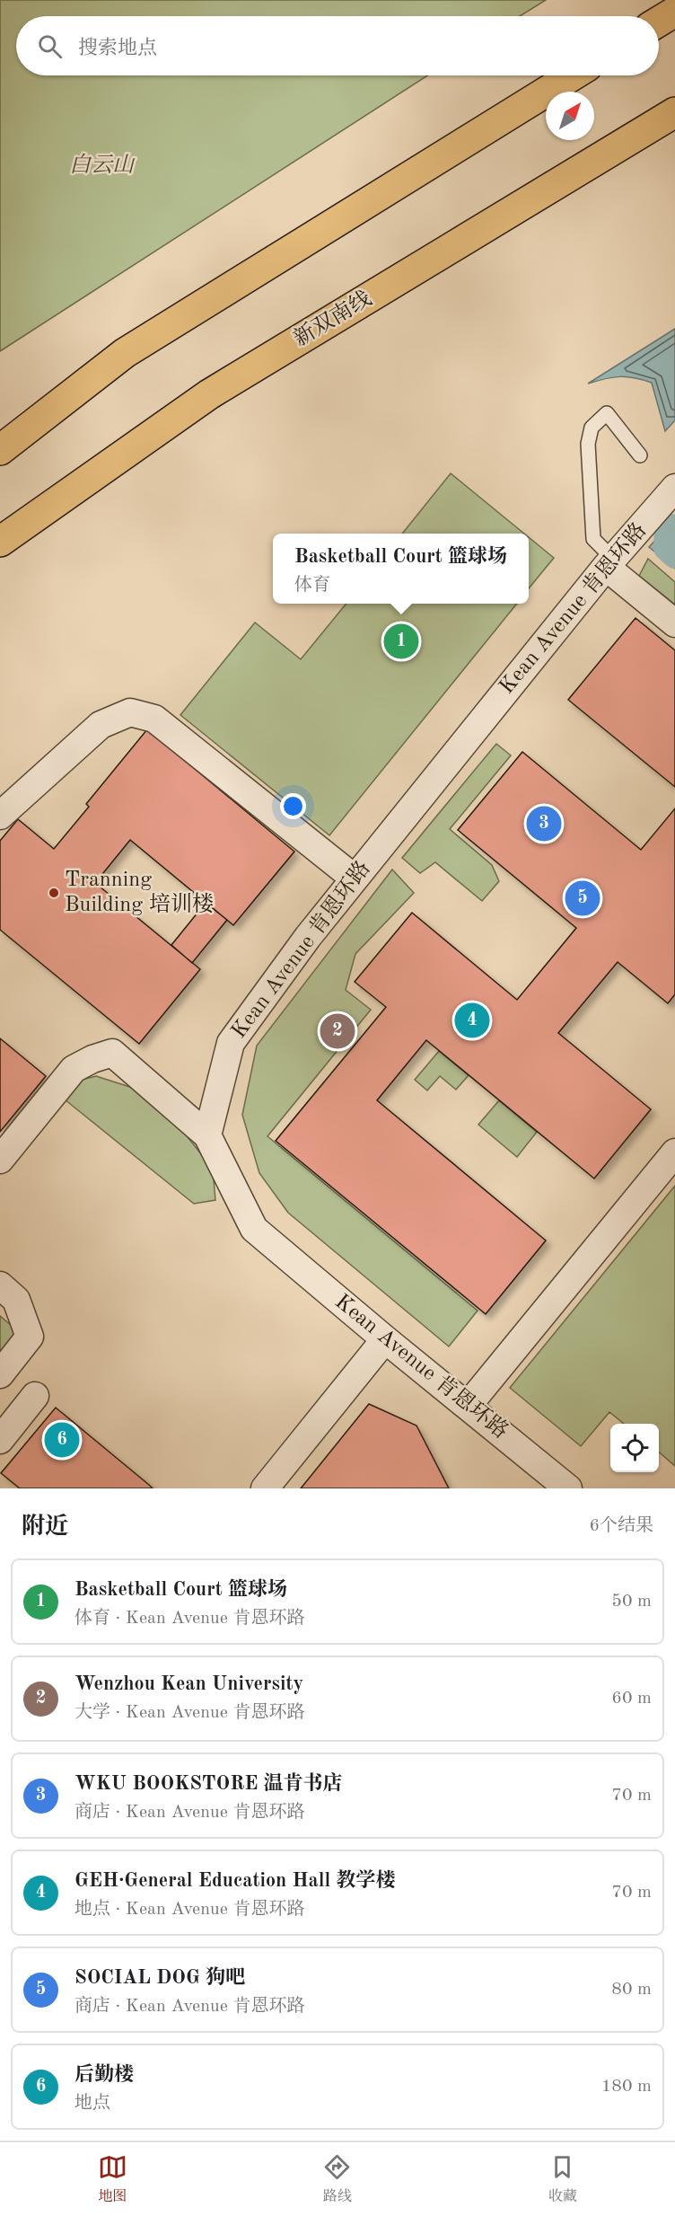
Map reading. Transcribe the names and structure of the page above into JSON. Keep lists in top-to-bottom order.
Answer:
{
  "streets": {
    "main road": ["新双南线"],
    "street": ["Kean Avenue 肯恩环路"]
  },
  "parks": ["白云山"],
  "places": ["Tranning Building 培训楼"],
  "north": "top right",
  "page": {
    "search": "搜索地点",
    "popup": ["Basketball Court 篮球场", "体育"],
    "pins": [
      "1",
      "3",
      "5",
      "4",
      "2",
      "6"
    ],
    "heading": ["附近", "6个结果"],
    "list": [
      {
        "mark": "1",
        "name": "Basketball Court 篮球场",
        "note": "体育 · Kean Avenue 肯恩环路",
        "value": "50 m"
      },
      {
        "mark": "2",
        "name": "Wenzhou Kean University",
        "note": "大学 · Kean Avenue 肯恩环路",
        "value": "60 m"
      },
      {
        "mark": "3",
        "name": "WKU BOOKSTORE 温肯书店",
        "note": "商店 · Kean Avenue 肯恩环路",
        "value": "70 m"
      },
      {
        "mark": "4",
        "name": "GEH·General Education Hall 教学楼",
        "note": "地点 · Kean Avenue 肯恩环路",
        "value": "70 m"
      },
      {
        "mark": "5",
        "name": "SOCIAL DOG 狗吧",
        "note": "商店 · Kean Avenue 肯恩环路",
        "value": "80 m"
      },
      {
        "mark": "6",
        "name": "后勤楼",
        "note": "地点",
        "value": "180 m"
      }
    ],
    "nav": ["地图", "路线", "收藏"]
  }
}
